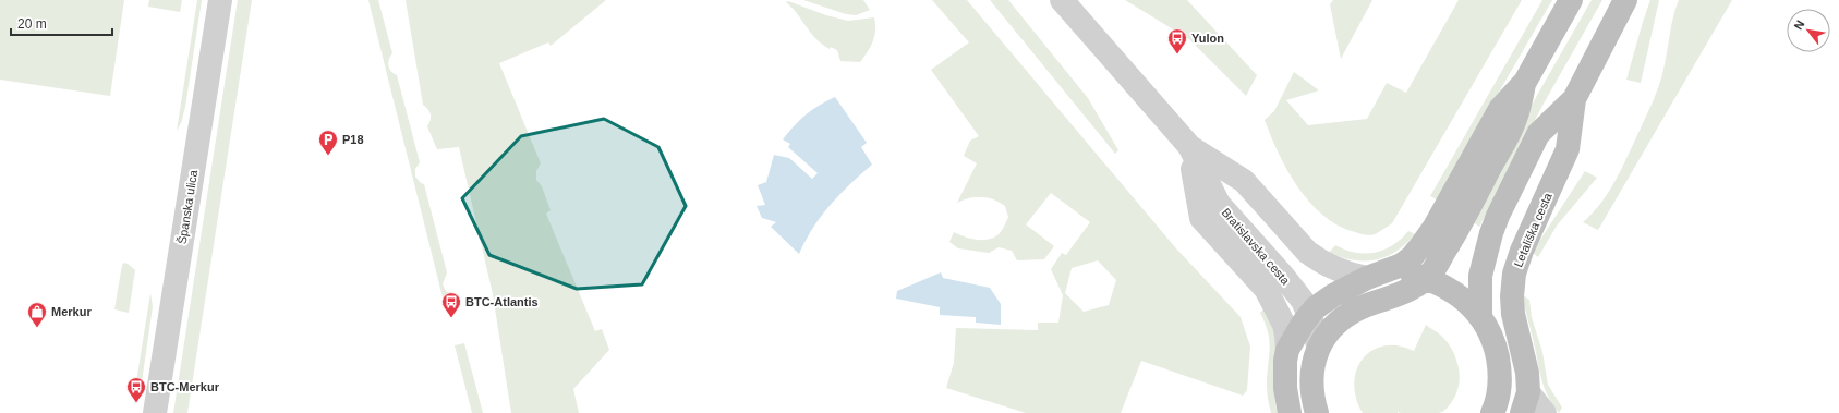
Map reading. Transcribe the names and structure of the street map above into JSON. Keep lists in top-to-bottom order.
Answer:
{
  "streets": {
    "main road": ["Letališka cesta"],
    "street": ["Španska ulica", "Bratislavska cesta"]
  },
  "places": {
    "bus stop": ["Yulon", "BTC-Atlantis", "BTC-Merkur"],
    "parking": ["P18"],
    "shop": ["Merkur"]
  },
  "scale_bar": "20 m",
  "north": "top left"
}
